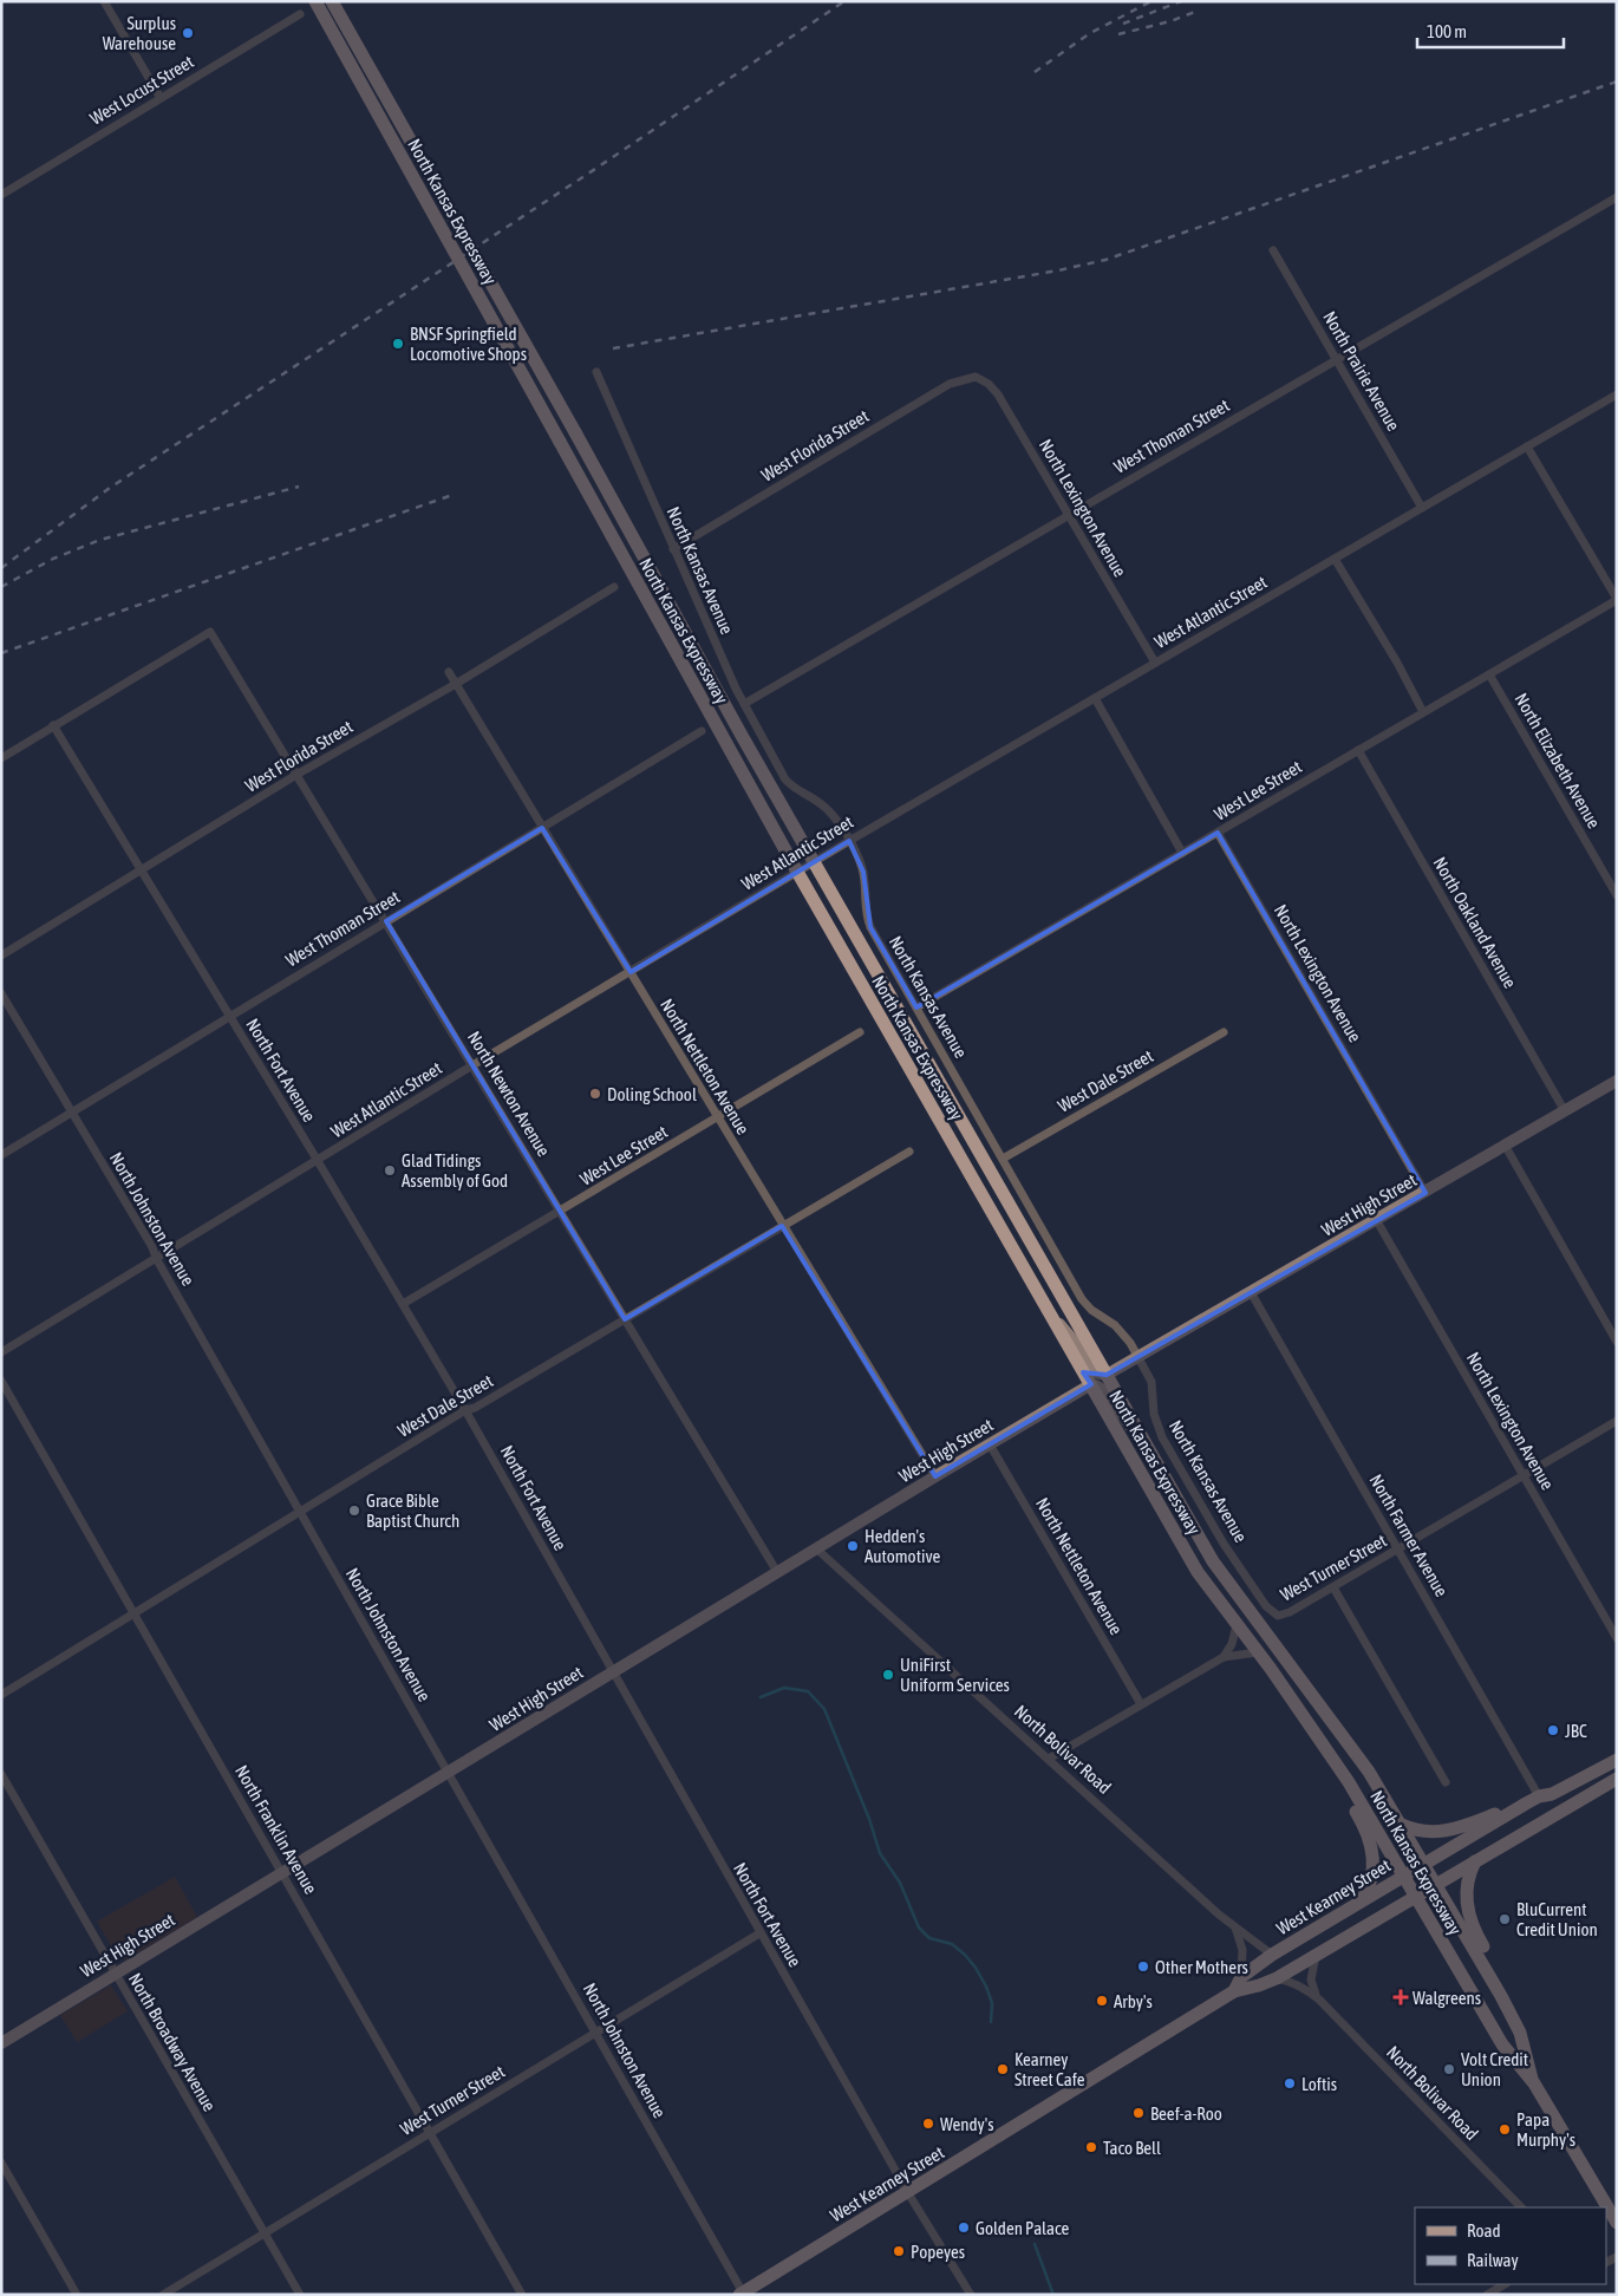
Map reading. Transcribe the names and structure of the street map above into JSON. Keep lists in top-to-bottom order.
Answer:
{
  "streets": {
    "main road": ["North Kansas Expressway", "West Kearney Street"],
    "street": [
      "West Locust Street",
      "North Prairie Avenue",
      "West Thoman Street",
      "West Florida Street",
      "North Lexington Avenue",
      "North Kansas Avenue",
      "West Atlantic Street",
      "North Elizabeth Avenue",
      "West Lee Street",
      "North Oakland Avenue",
      "North Nettleton Avenue",
      "North Fort Avenue",
      "West Dale Street",
      "North Newton Avenue",
      "West High Street",
      "North Johnston Avenue",
      "North Farmer Avenue",
      "West Turner Street",
      "North Bolivar Road",
      "North Franklin Avenue",
      "North Broadway Avenue"
    ]
  },
  "crossings": [
    ["North Kansas Expressway", "West Atlantic Street"],
    ["North Kansas Expressway", "West High Street"],
    ["North Kansas Expressway", "West Kearney Street"],
    ["North Prairie Avenue", "West Thoman Street"],
    ["North Prairie Avenue", "West Atlantic Street"],
    ["West Thoman Street", "North Lexington Avenue"],
    ["West Thoman Street", "North Kansas Avenue"],
    ["West Thoman Street", "North Nettleton Avenue"],
    ["West Thoman Street", "North Fort Avenue"],
    ["West Thoman Street", "North Newton Avenue"],
    ["West Thoman Street", "North Johnston Avenue"],
    ["West Florida Street", "North Lexington Avenue"],
    ["West Florida Street", "North Kansas Avenue"],
    ["West Florida Street", "North Nettleton Avenue"],
    ["West Florida Street", "North Fort Avenue"],
    ["West Florida Street", "North Newton Avenue"],
    ["North Lexington Avenue", "West Atlantic Street"],
    ["North Lexington Avenue", "West Lee Street"],
    ["North Lexington Avenue", "West High Street"],
    ["North Lexington Avenue", "West Turner Street"],
    ["North Kansas Avenue", "West Atlantic Street"],
    ["North Kansas Avenue", "West Lee Street"],
    ["North Kansas Avenue", "West Dale Street"],
    ["North Kansas Avenue", "West High Street"],
    ["North Kansas Avenue", "West Turner Street"],
    ["West Atlantic Street", "North Nettleton Avenue"],
    ["West Atlantic Street", "North Fort Avenue"],
    ["West Atlantic Street", "North Newton Avenue"],
    ["West Atlantic Street", "North Johnston Avenue"],
    ["North Elizabeth Avenue", "West Lee Street"],
    ["West Lee Street", "North Oakland Avenue"],
    ["West Lee Street", "North Nettleton Avenue"],
    ["West Lee Street", "North Fort Avenue"],
    ["West Lee Street", "North Newton Avenue"],
    ["North Oakland Avenue", "West High Street"],
    ["North Nettleton Avenue", "West Dale Street"],
    ["North Nettleton Avenue", "West High Street"],
    ["North Fort Avenue", "West Dale Street"],
    ["North Fort Avenue", "North Newton Avenue"],
    ["North Fort Avenue", "West High Street"],
    ["North Fort Avenue", "West Turner Street"],
    ["North Fort Avenue", "West Kearney Street"],
    ["West Dale Street", "North Newton Avenue"],
    ["West Dale Street", "North Johnston Avenue"],
    ["West Dale Street", "North Franklin Avenue"],
    ["North Newton Avenue", "West High Street"],
    ["West High Street", "North Johnston Avenue"],
    ["West High Street", "North Farmer Avenue"],
    ["West High Street", "North Bolivar Road"],
    ["West High Street", "North Franklin Avenue"],
    ["West High Street", "North Broadway Avenue"],
    ["North Johnston Avenue", "West Turner Street"],
    ["North Johnston Avenue", "West Kearney Street"],
    ["North Farmer Avenue", "West Turner Street"],
    ["North Farmer Avenue", "West Kearney Street"],
    ["West Turner Street", "North Franklin Avenue"],
    ["West Turner Street", "North Broadway Avenue"],
    ["North Bolivar Road", "West Kearney Street"]
  ],
  "places": {
    "other": [
      "Surplus Warehouse",
      "BNSF Springfield Locomotive Shops",
      "Doling School",
      "Glad Tidings Assembly of God",
      "Grace Bible Baptist Church",
      "Hedden's Automotive",
      "UniFirst Uniform Services",
      "JBC",
      "BluCurrent Credit Union",
      "Other Mothers",
      "Arby's",
      "Kearney Street Cafe",
      "Volt Credit Union",
      "Loftis",
      "Beef-a-Roo",
      "Wendy's",
      "Papa Murphy's",
      "Taco Bell",
      "Golden Palace",
      "Popeyes"
    ],
    "health": ["Walgreens"]
  },
  "legend": ["Road", "Railway"],
  "scale_bar": "100 m"
}
